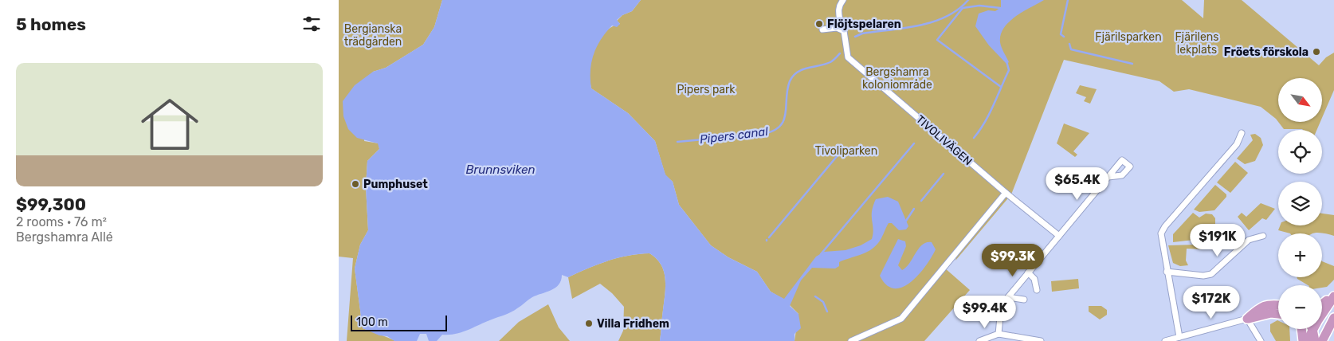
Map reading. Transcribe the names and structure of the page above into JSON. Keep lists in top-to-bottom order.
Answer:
{
  "streets": {
    "street": ["TIVOLIVÄGEN"]
  },
  "water": ["Pipers canal", "Brunnsviken"],
  "parks": [
    "Bergianska trädgården",
    "Fjärilsparken",
    "Fjärilens lekplats",
    "Bergshamra koloniområde",
    "Pipers park",
    "Tivoliparken"
  ],
  "places": [
    "Flöjtspelaren",
    "Fröets förskola",
    "Pumphuset",
    "Villa Fridhem"
  ],
  "scale_bar": "100 m",
  "north": "bottom right",
  "page": {
    "heading": "5 homes",
    "list": [
      {
        "name": "$99,300",
        "note": "2 rooms · 76 m² · Bergshamra Allé"
      }
    ],
    "map_buttons": ["+", "−"],
    "price": [
      "$65.4K",
      "$191K",
      "$99.3K",
      "$172K",
      "$99.4K"
    ],
    "scale": "100 m"
  }
}
